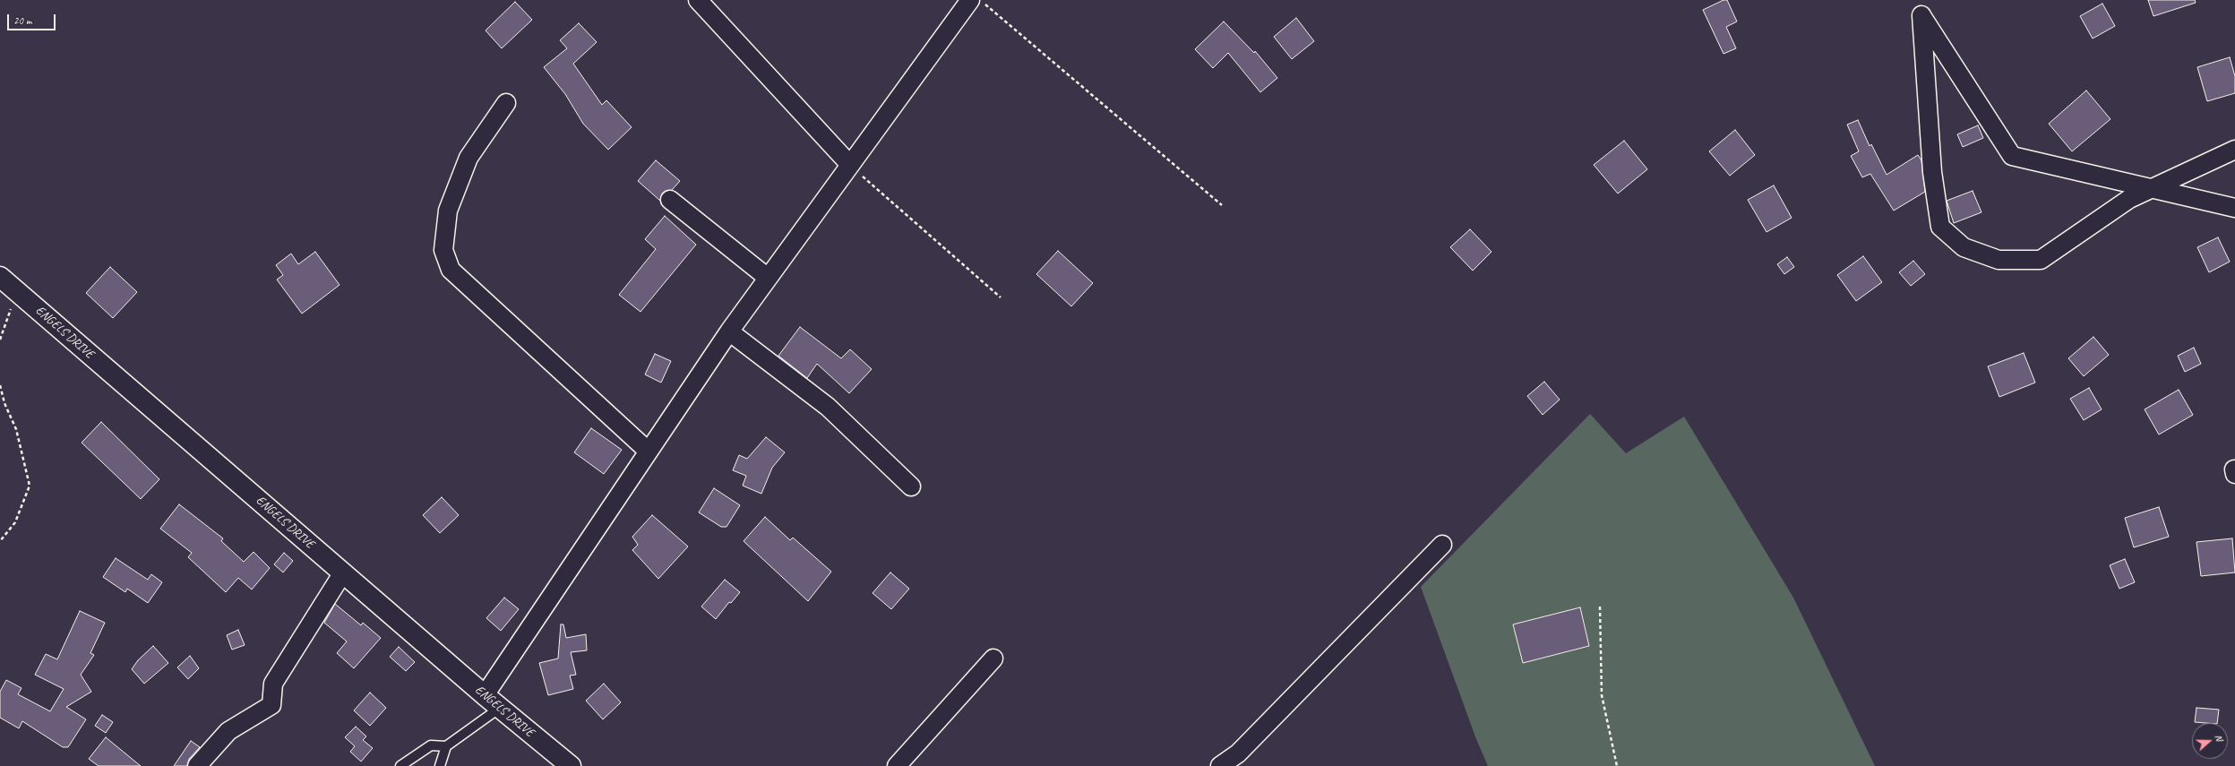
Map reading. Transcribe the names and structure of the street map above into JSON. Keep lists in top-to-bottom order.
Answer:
{
  "streets": {
    "street": ["ENGELS DRIVE"]
  },
  "scale_bar": "20 m",
  "north": "right"
}
